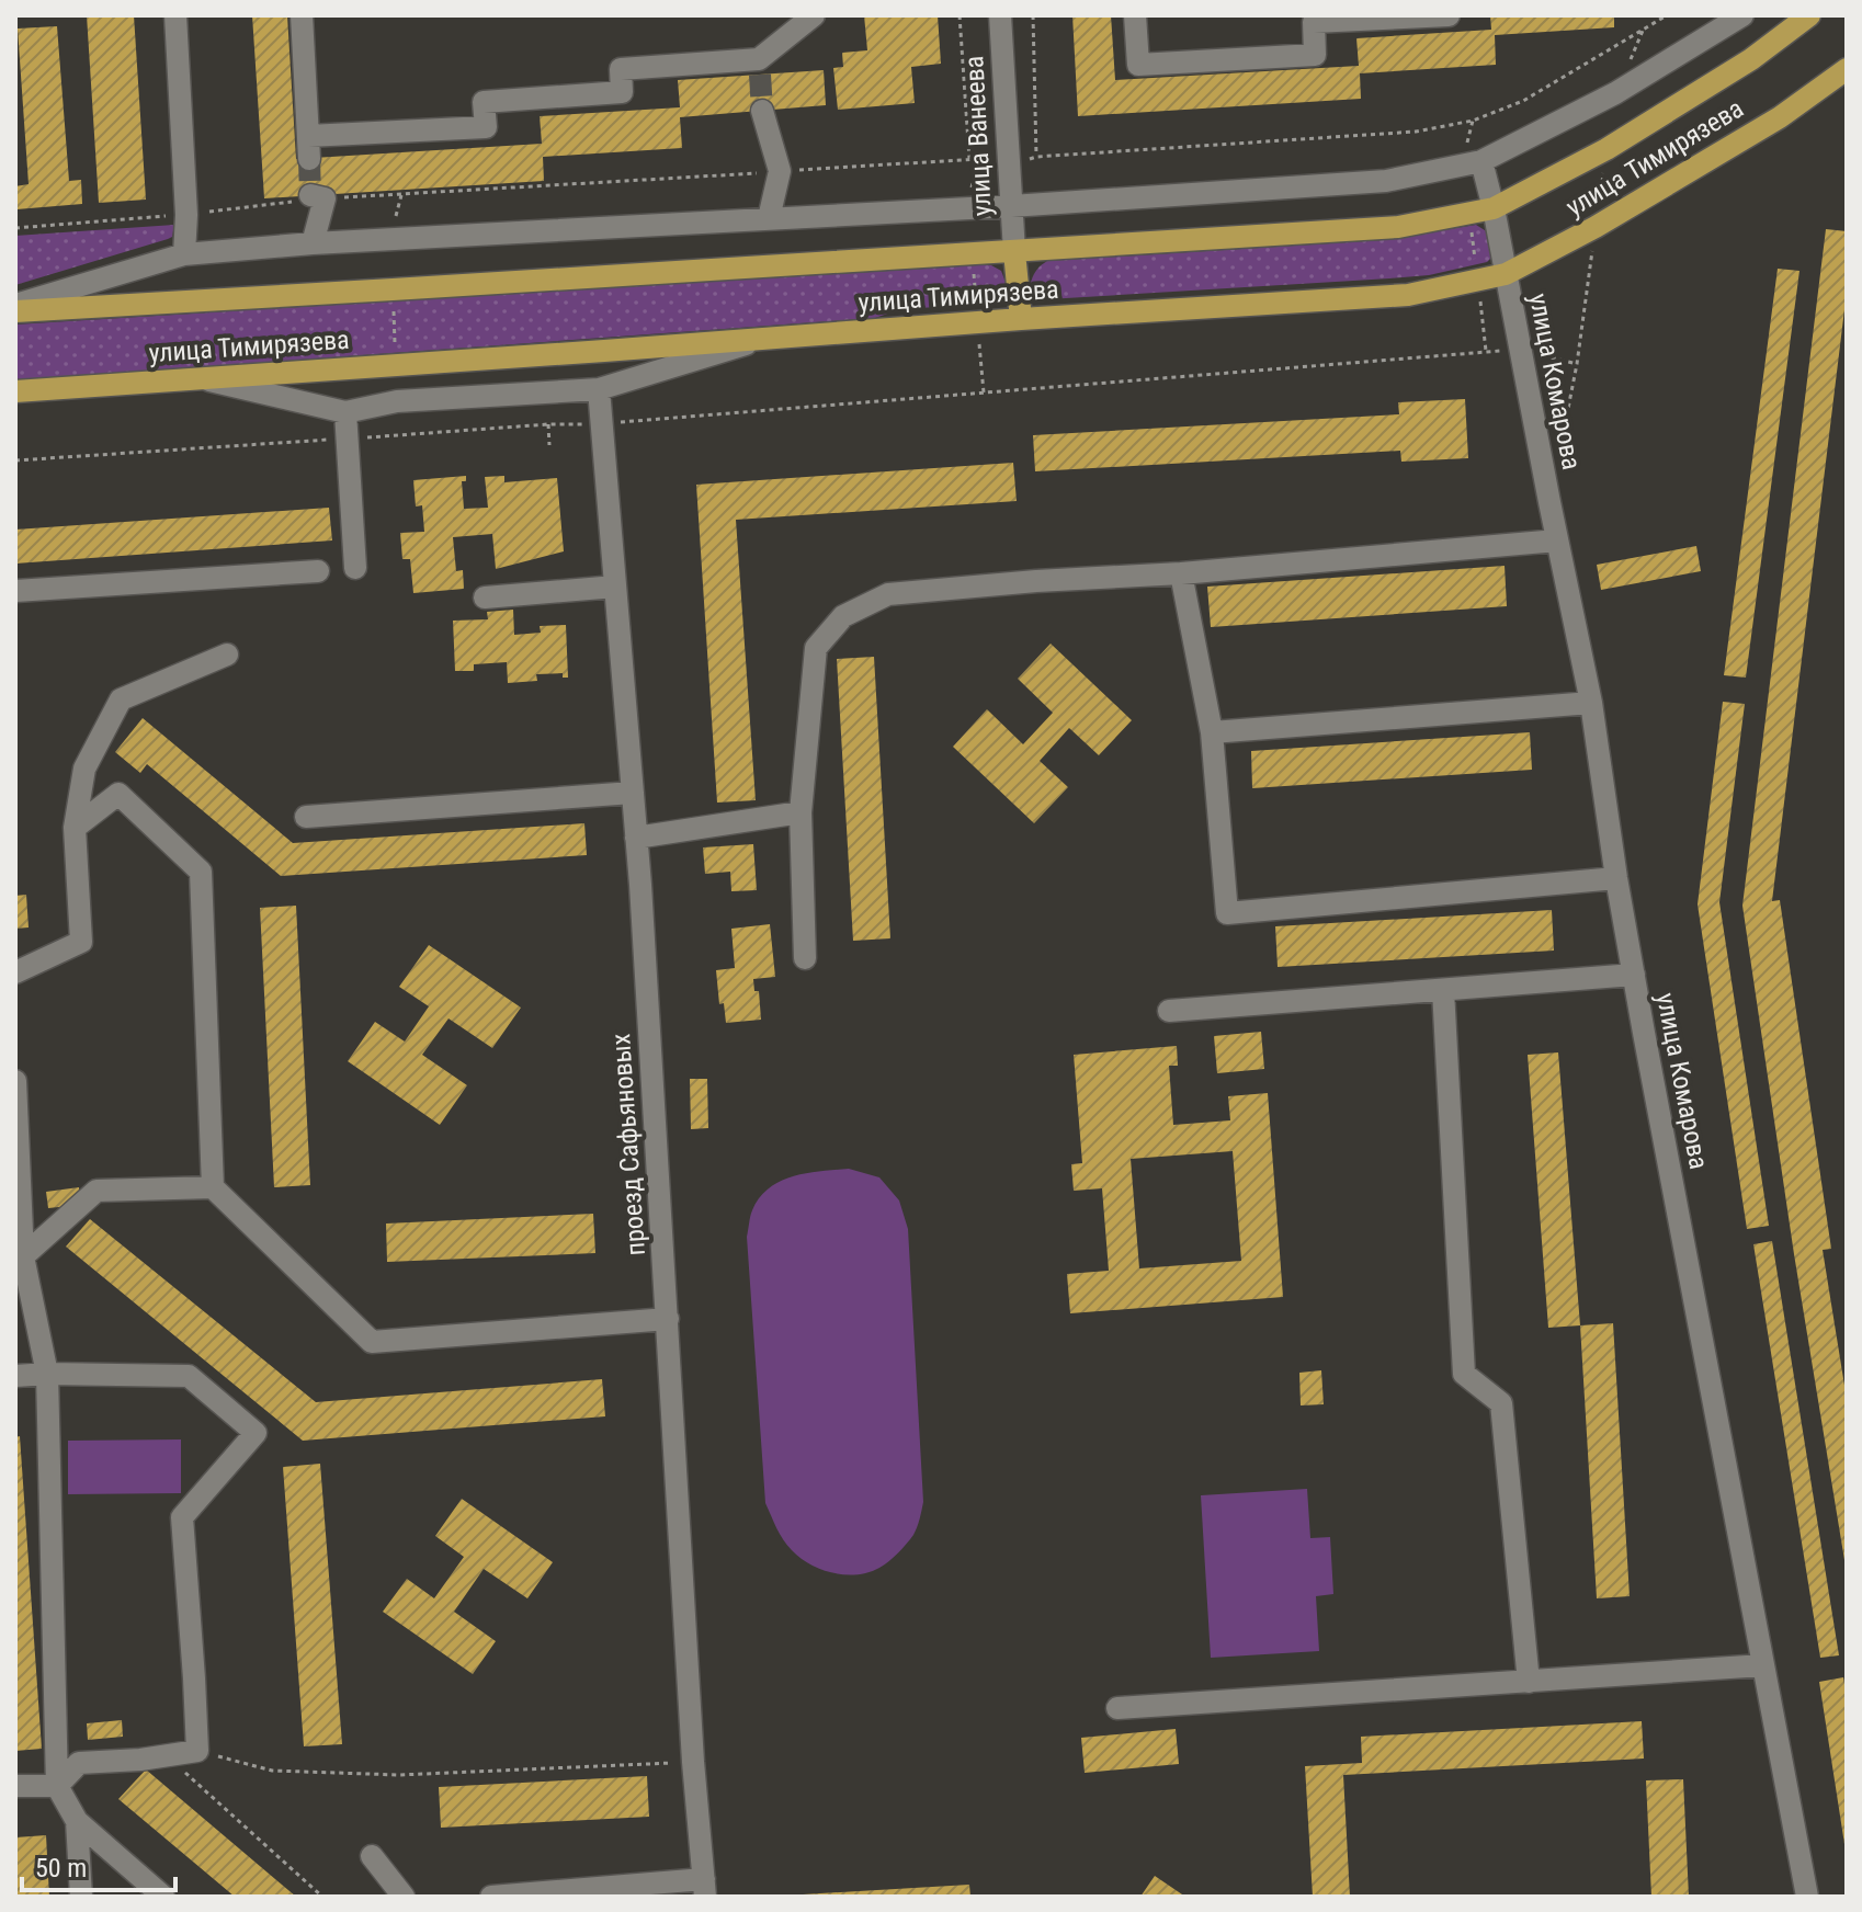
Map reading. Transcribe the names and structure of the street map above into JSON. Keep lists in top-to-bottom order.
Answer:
{
  "streets": {
    "main road": ["улица Тимирязева"],
    "street": ["улица Ванеева", "улица Комарова", "проезд Сафьяновых"]
  },
  "crossings": [
    ["улица Ванеева", "улица Тимирязева"],
    ["улица Тимирязева", "улица Комарова"]
  ],
  "scale_bar": "50 m"
}
